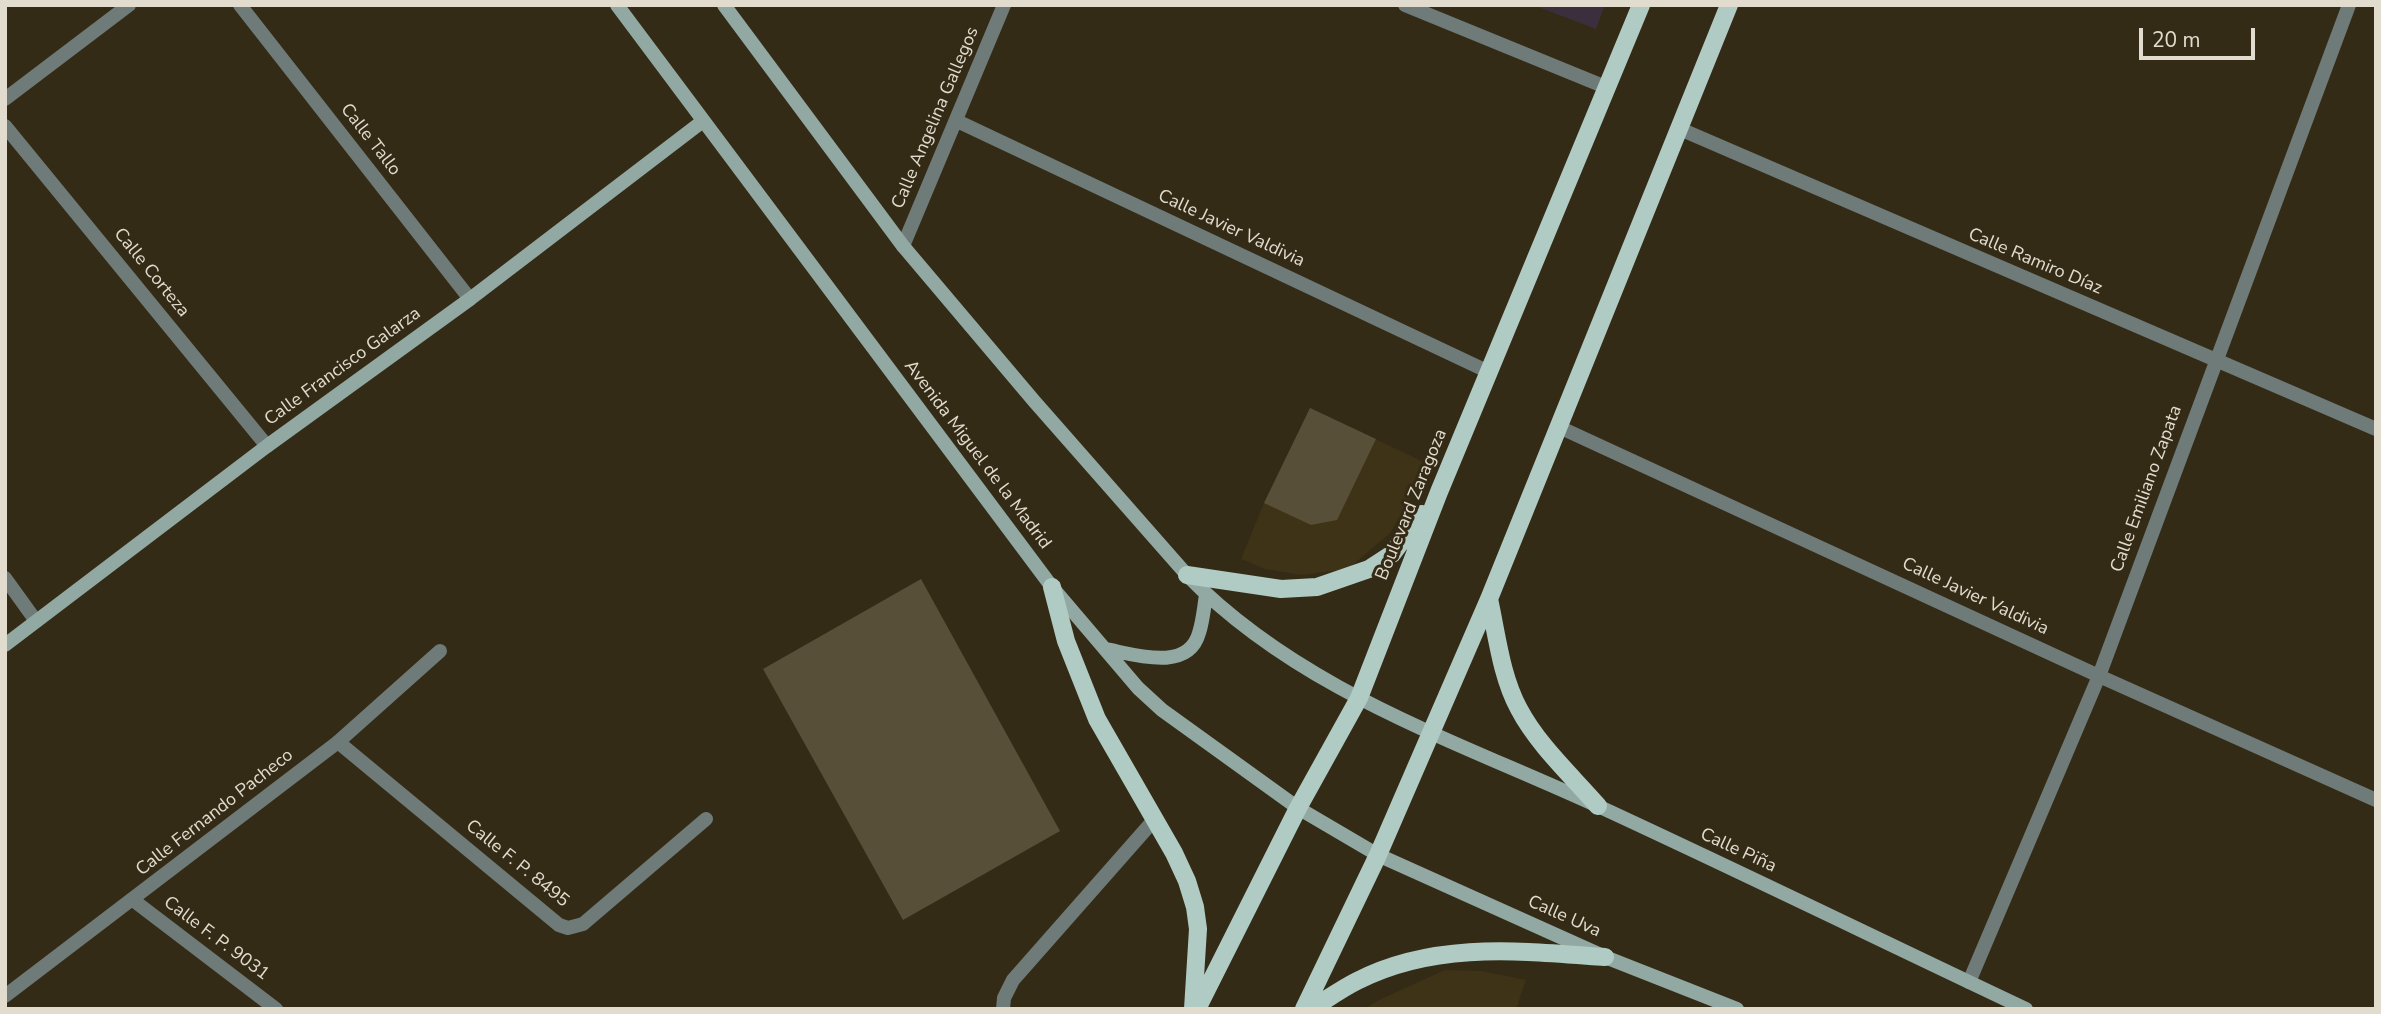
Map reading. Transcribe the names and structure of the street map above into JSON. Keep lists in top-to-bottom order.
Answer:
{
  "streets": {
    "main road": [
      "Calle Francisco Galarza",
      "Avenida Miguel de la Madrid",
      "Boulevard Zaragoza",
      "Calle Piña",
      "Calle Uva"
    ],
    "street": [
      "Calle Angelina Gallegos",
      "Calle Tallo",
      "Calle Javier Valdivia",
      "Calle Ramiro Díaz",
      "Calle Corteza",
      "Calle Emiliano Zapata",
      "Calle Fernando Pacheco",
      "Calle F. P. 8495",
      "Calle F. P. 9031"
    ]
  },
  "crossings": [
    ["Calle Angelina Gallegos", "Calle Javier Valdivia"],
    ["Calle Tallo", "Calle Francisco Galarza"],
    ["Calle Javier Valdivia", "Calle Emiliano Zapata"],
    ["Calle Javier Valdivia", "Boulevard Zaragoza"],
    ["Calle Ramiro Díaz", "Calle Emiliano Zapata"],
    ["Calle Corteza", "Calle Francisco Galarza"],
    ["Calle Francisco Galarza", "Avenida Miguel de la Madrid"],
    ["Avenida Miguel de la Madrid", "Boulevard Zaragoza"],
    ["Avenida Miguel de la Madrid", "Calle Uva"],
    ["Calle Emiliano Zapata", "Calle Piña"],
    ["Calle Fernando Pacheco", "Calle F. P. 8495"],
    ["Calle Fernando Pacheco", "Calle F. P. 9031"]
  ],
  "scale_bar": "20 m"
}
